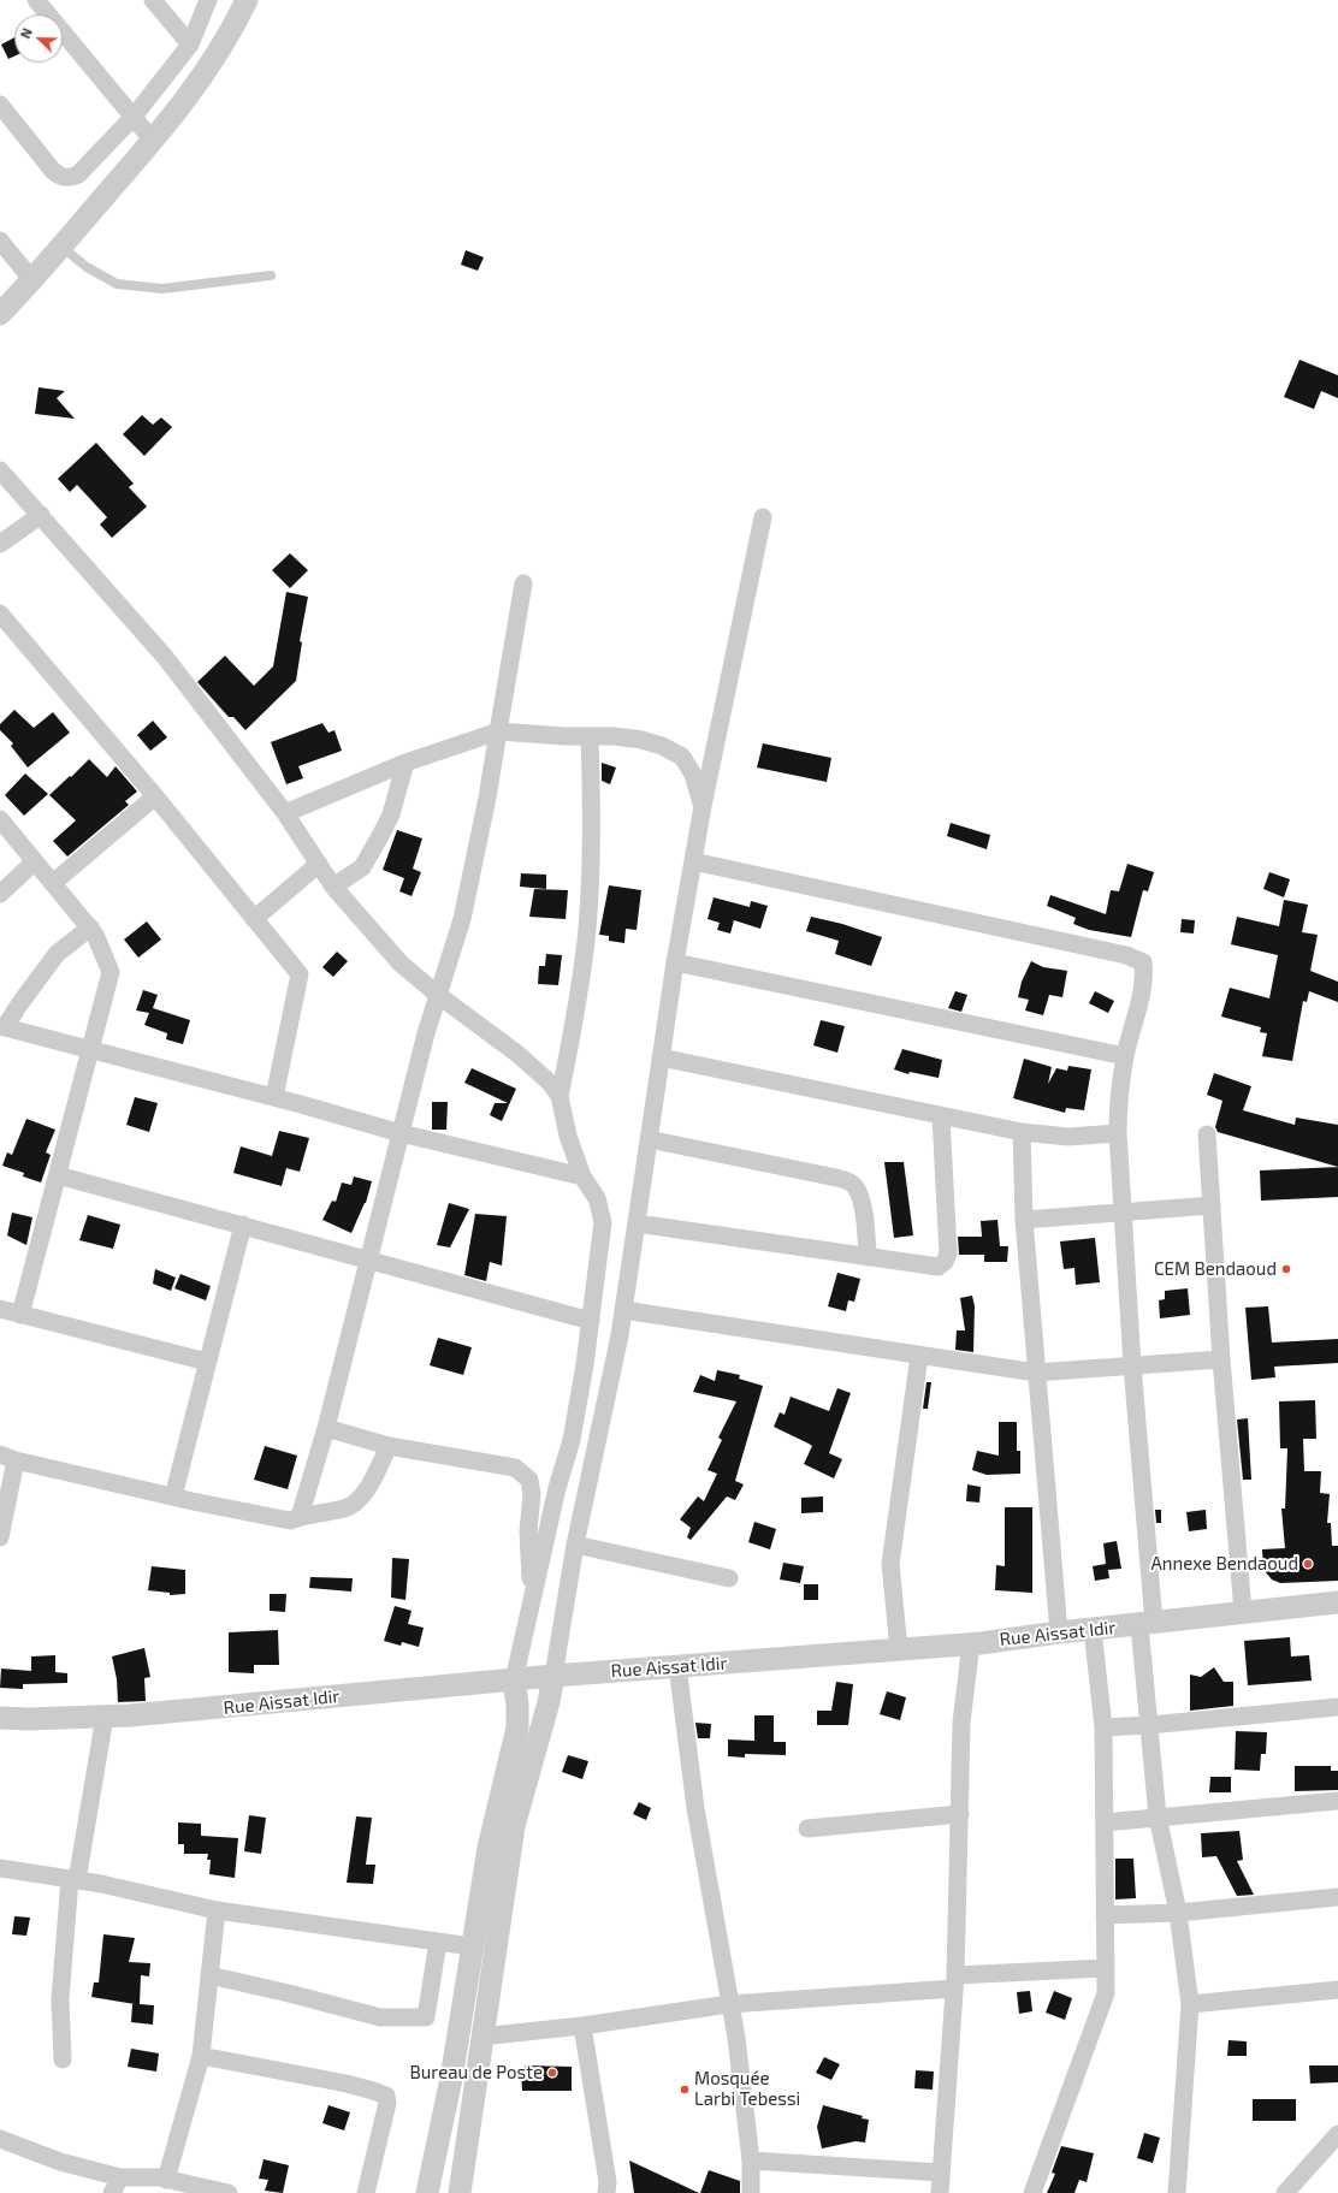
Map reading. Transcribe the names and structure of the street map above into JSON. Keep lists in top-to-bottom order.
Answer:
{
  "streets": {
    "street": ["Rue Aissat Idir"]
  },
  "places": [
    "CEM Bendaoud",
    "Annexe Bendaoud",
    "Bureau de Poste",
    "Mosquée Larbi Tebessi"
  ],
  "north": "top left"
}
